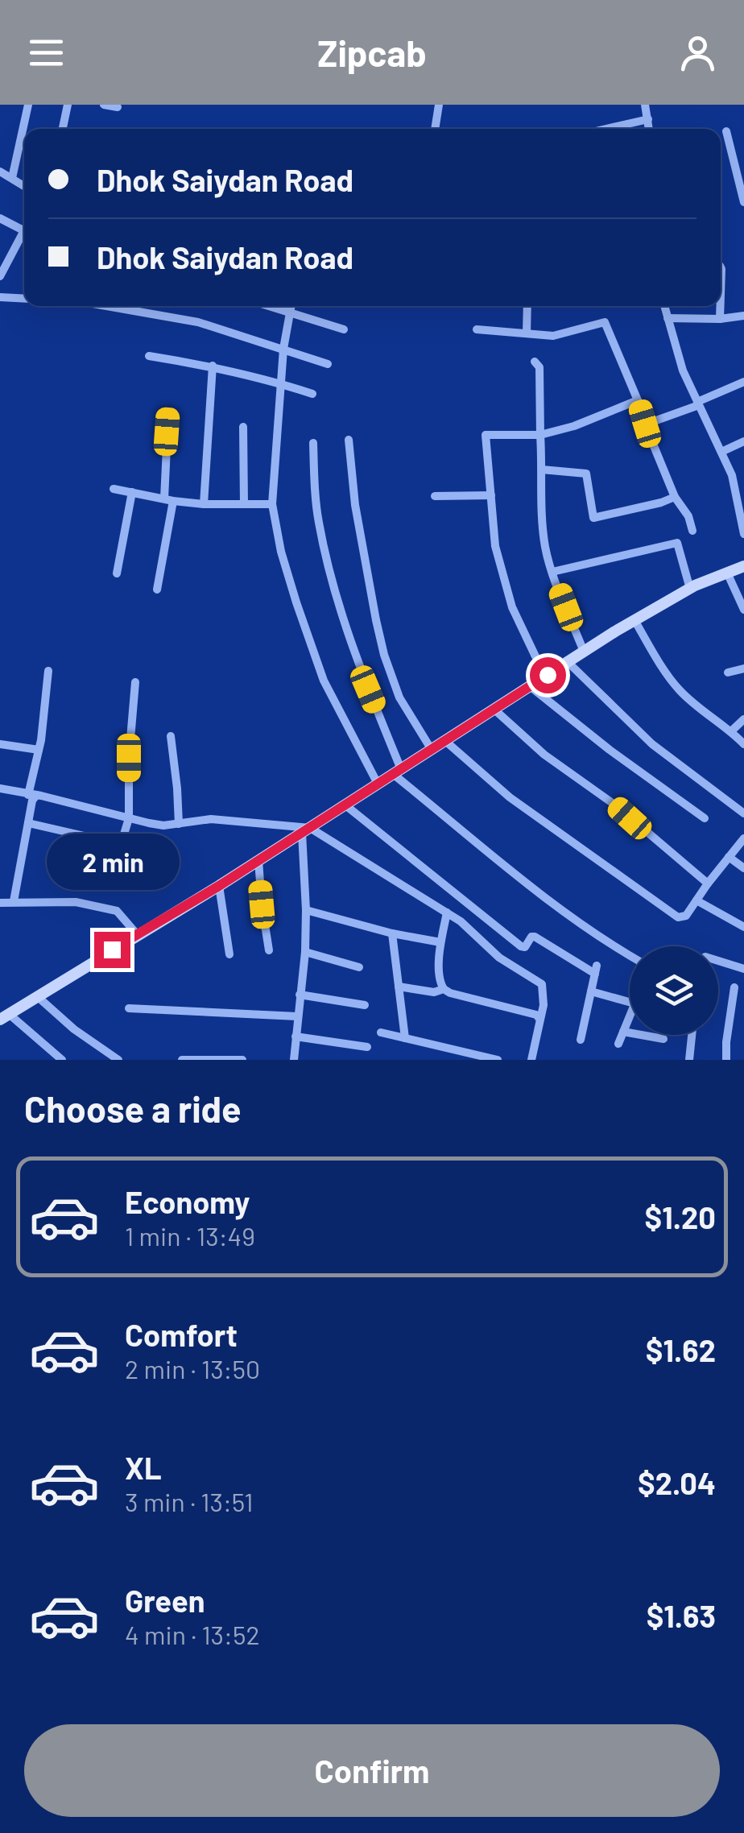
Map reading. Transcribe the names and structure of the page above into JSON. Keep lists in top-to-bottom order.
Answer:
{
  "page": {
    "header": "Zipcab",
    "banner": ["Dhok Saiydan Road", "Dhok Saiydan Road"],
    "bubble": "2 min",
    "heading": "Choose a ride",
    "list": [
      {
        "name": "Economy",
        "note": "1 min · 13:49",
        "value": "$1.20"
      },
      {
        "name": "Comfort",
        "note": "2 min · 13:50",
        "value": "$1.62"
      },
      {
        "name": "XL",
        "note": "3 min · 13:51",
        "value": "$2.04"
      },
      {
        "name": "Green",
        "note": "4 min · 13:52",
        "value": "$1.63"
      }
    ],
    "buttons": "Confirm"
  }
}
